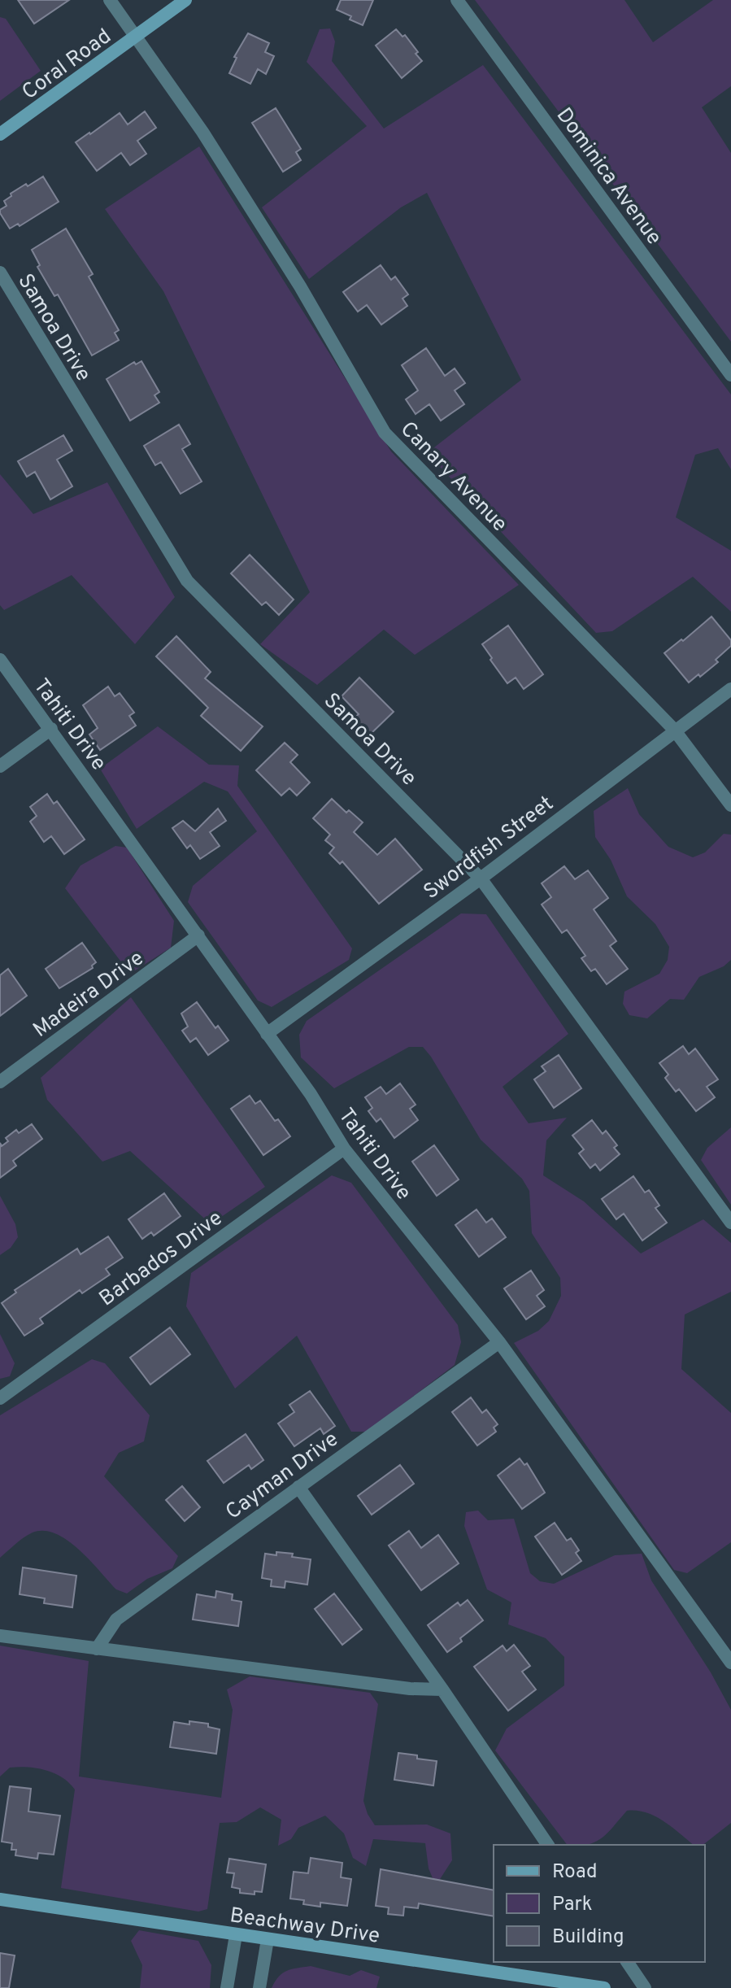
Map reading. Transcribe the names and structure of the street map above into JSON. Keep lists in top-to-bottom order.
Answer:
{
  "streets": {
    "street": [
      "Coral Road",
      "Dominica Avenue",
      "Samoa Drive",
      "Canary Avenue",
      "Tahiti Drive",
      "Swordfish Street",
      "Madeira Drive",
      "Barbados Drive",
      "Cayman Drive",
      "Beachway Drive"
    ]
  },
  "crossings": [
    ["Coral Road", "Canary Avenue"],
    ["Samoa Drive", "Swordfish Street"],
    ["Canary Avenue", "Swordfish Street"],
    ["Tahiti Drive", "Swordfish Street"],
    ["Tahiti Drive", "Madeira Drive"],
    ["Tahiti Drive", "Barbados Drive"],
    ["Tahiti Drive", "Cayman Drive"]
  ],
  "legend": ["Road", "Park", "Building"]
}
